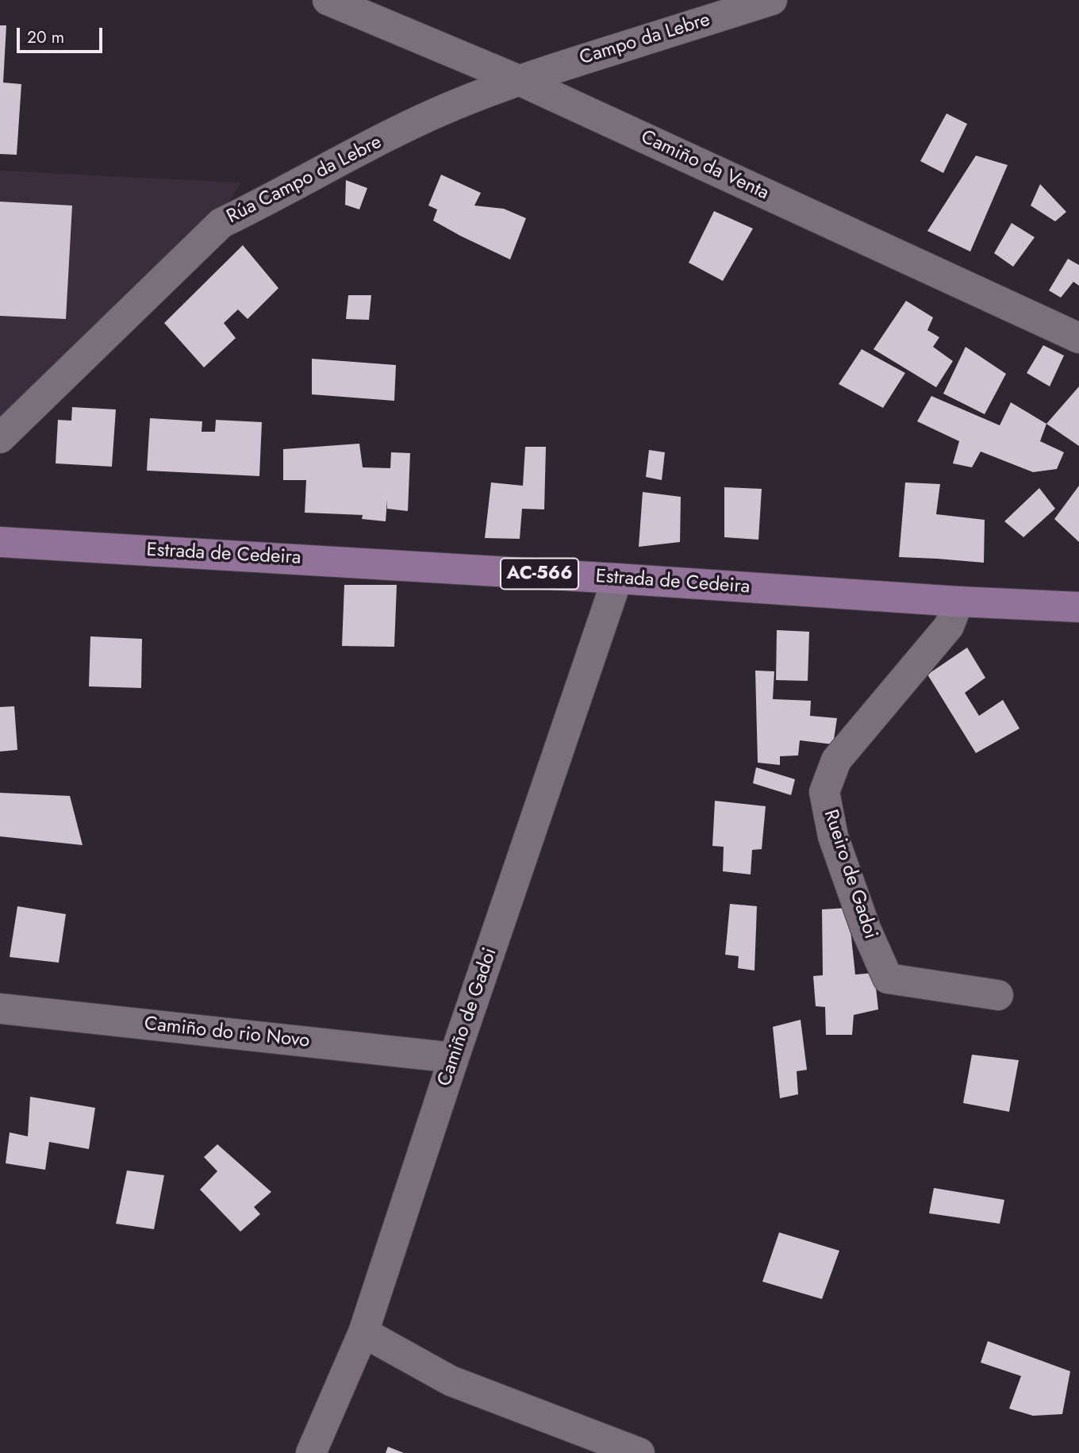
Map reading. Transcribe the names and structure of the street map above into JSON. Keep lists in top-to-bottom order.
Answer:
{
  "streets": {
    "main road": ["Estrada de Cedeira", "AC-566"],
    "street": [
      "Campo da Lebre",
      "Camiño da Venta",
      "Rúa Campo da Lebre",
      "Rueiro de Gadoi",
      "Camiño de Gadoi",
      "Camiño do rio Novo"
    ]
  },
  "crossings": [
    ["Campo da Lebre", "Camiño da Venta"],
    ["Campo da Lebre", "Rúa Campo da Lebre"],
    ["Camiño da Venta", "Rúa Campo da Lebre"],
    ["Estrada de Cedeira", "Rueiro de Gadoi"],
    ["Estrada de Cedeira", "Camiño de Gadoi"],
    ["Camiño de Gadoi", "Camiño do rio Novo"]
  ],
  "scale_bar": "20 m"
}
